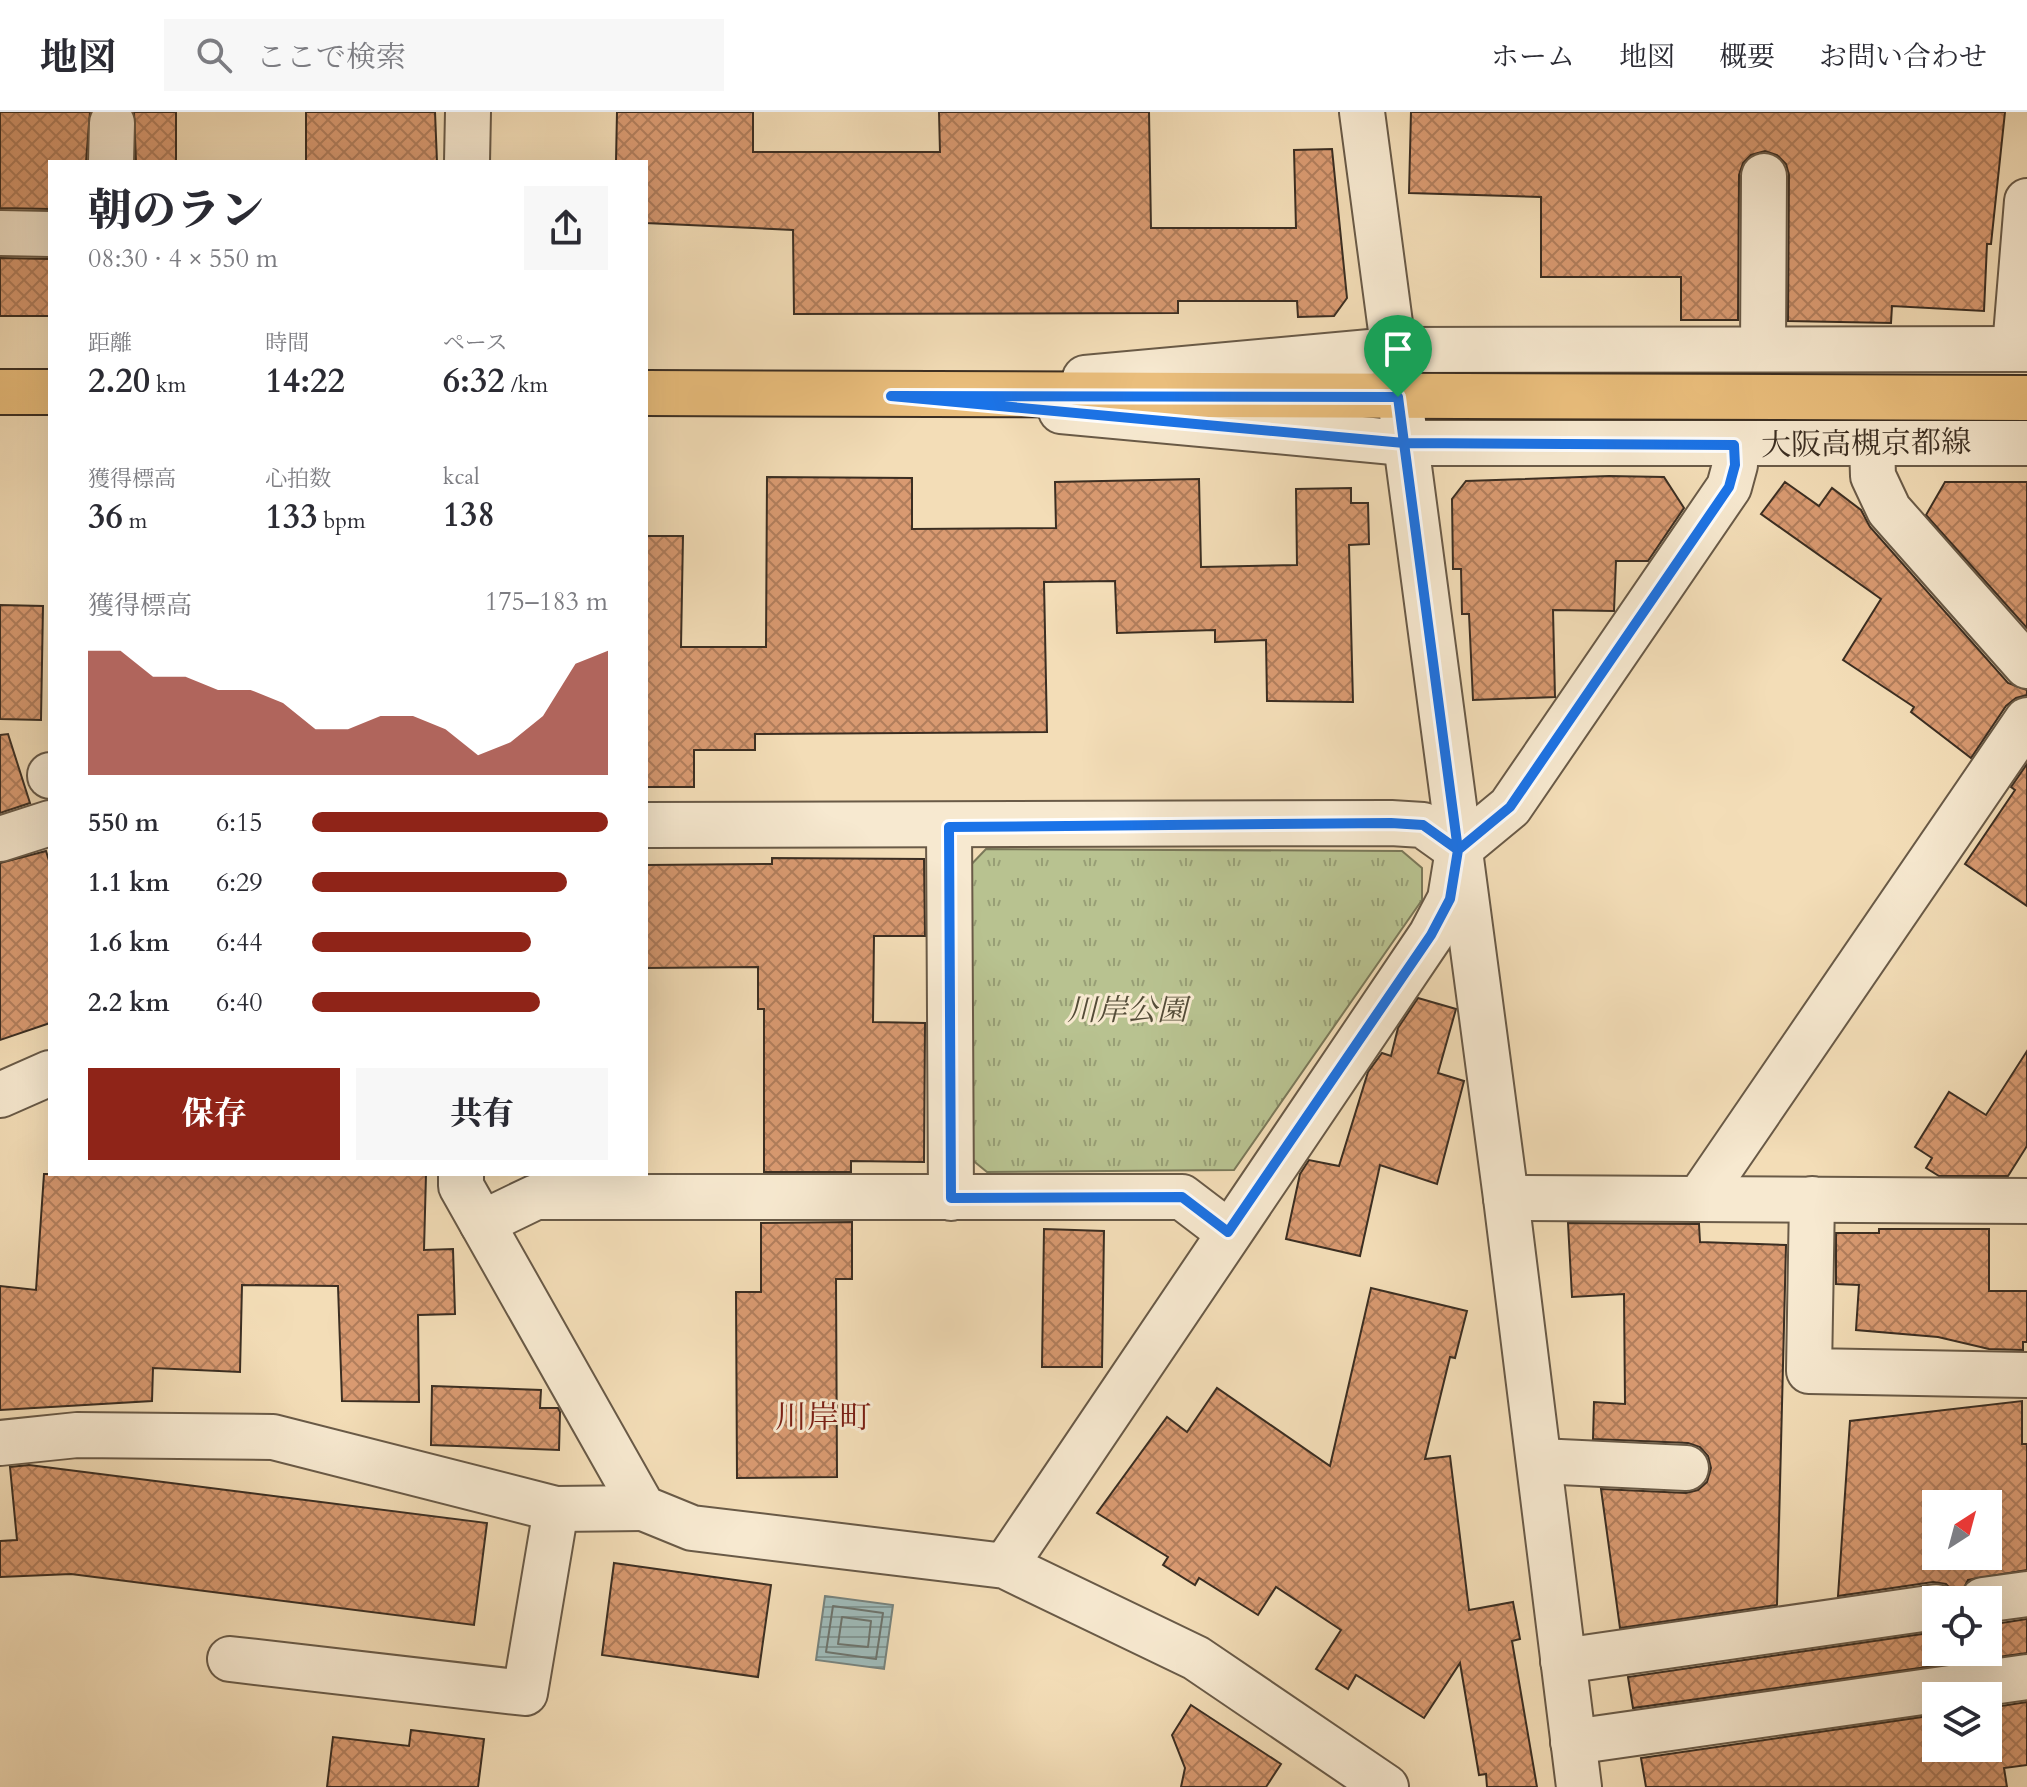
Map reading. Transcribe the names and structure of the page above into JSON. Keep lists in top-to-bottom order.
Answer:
{
  "streets": {
    "main road": ["大阪高槻京都線"]
  },
  "districts": ["川岸町"],
  "parks": ["川岸公園"],
  "north": "top right",
  "page": {
    "header": "地図",
    "search": "ここで検索",
    "nav": [
      "ホーム",
      "地図",
      "概要",
      "お問い合わせ"
    ],
    "heading": ["朝のラン", "08:30 · 4 × 550 m"],
    "stats": [
      ["距離", "2.20 km"],
      ["時間", "14:22"],
      ["ペース", "6:32 /km"],
      ["獲得標高", "36 m"],
      ["心拍数", "133 bpm"],
      ["kcal", "138"]
    ],
    "chart": ["獲得標高", "175–183 m"],
    "list": [
      {
        "name": "550 m",
        "note": "6:15"
      },
      {
        "name": "1.1 km",
        "note": "6:29"
      },
      {
        "name": "1.6 km",
        "note": "6:44"
      },
      {
        "name": "2.2 km",
        "note": "6:40"
      }
    ],
    "buttons": ["保存", "共有"]
  }
}
